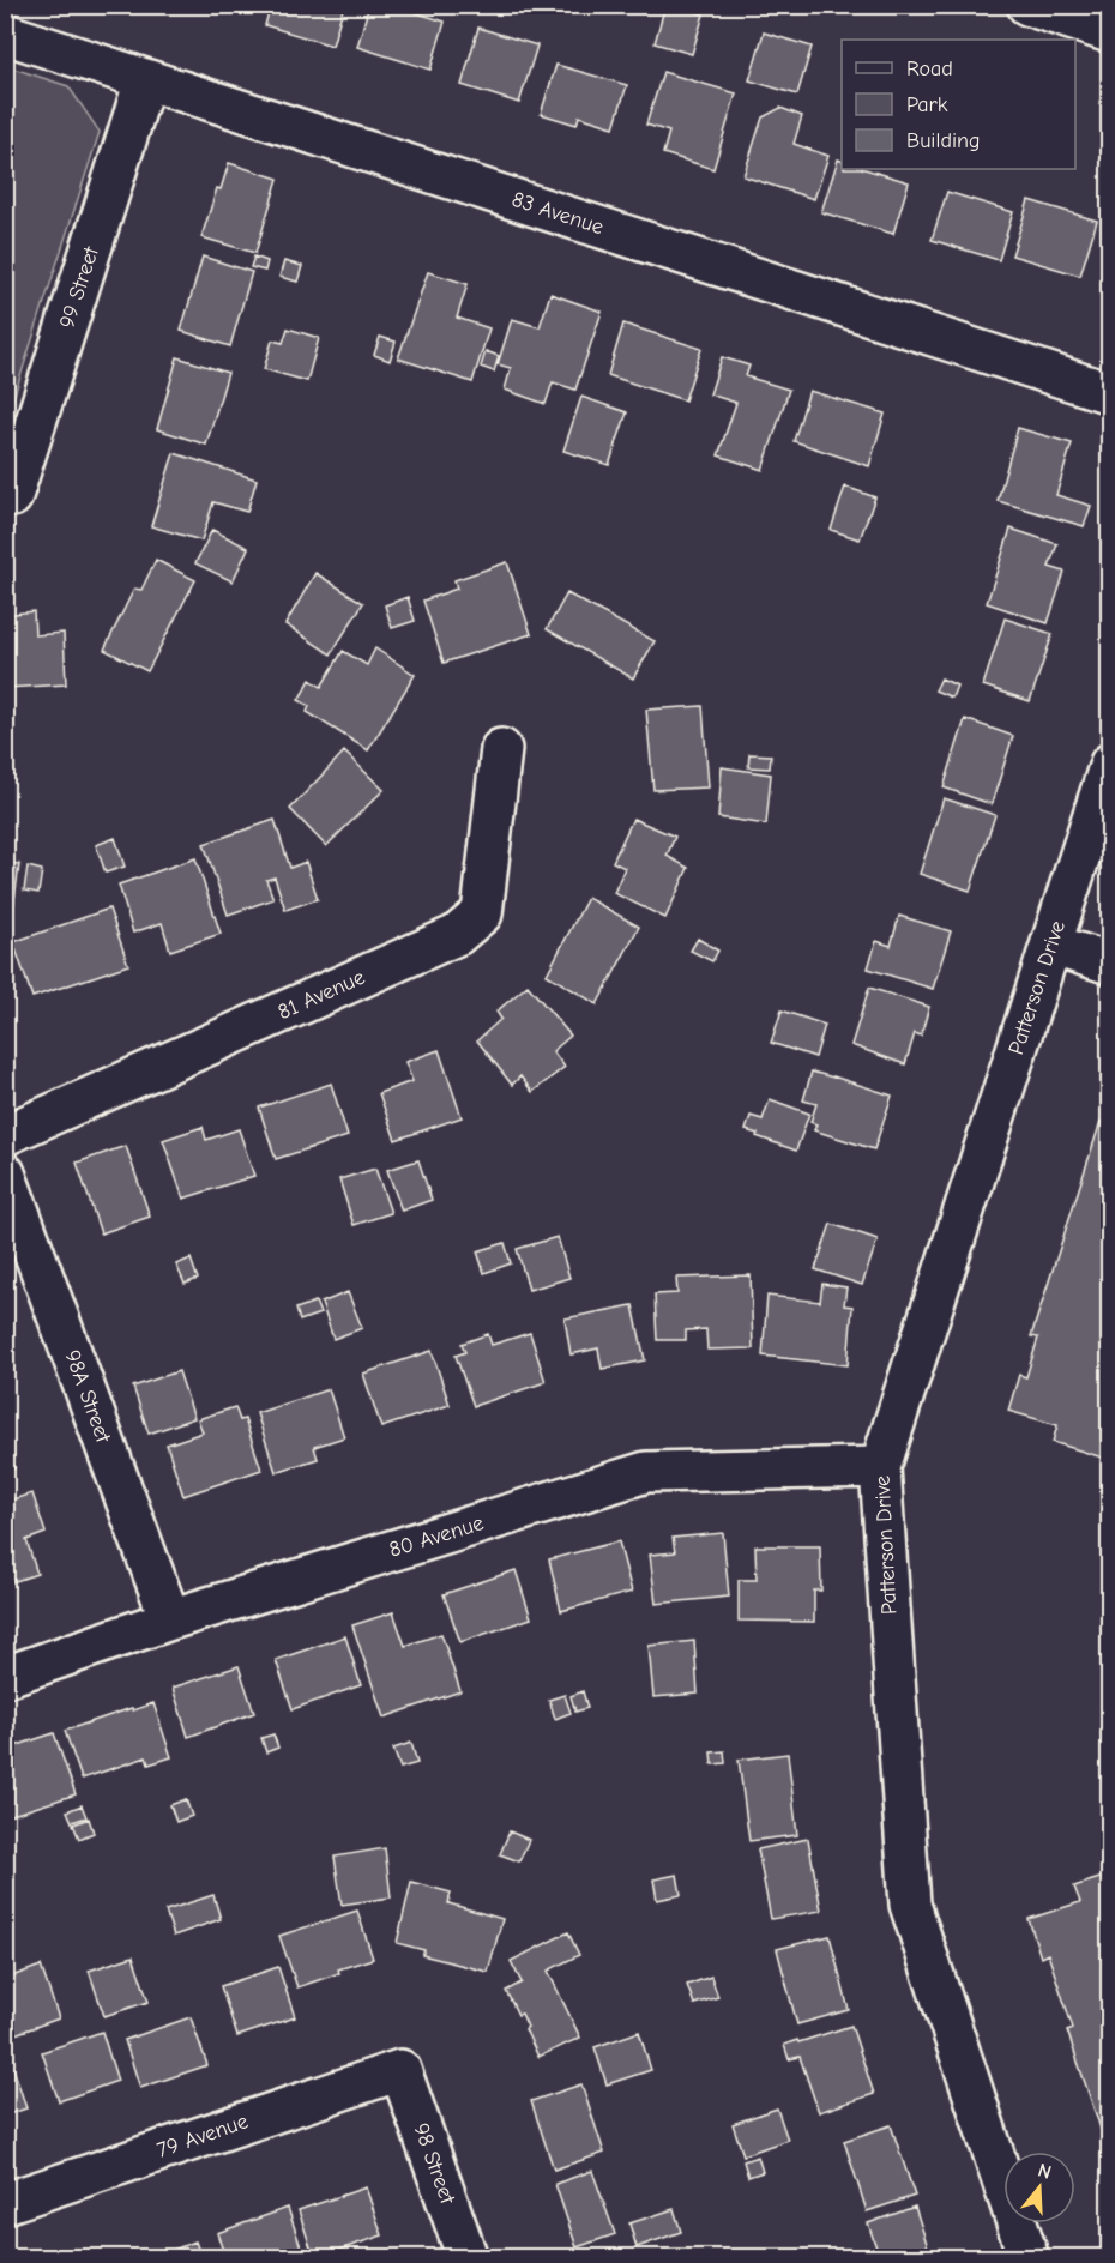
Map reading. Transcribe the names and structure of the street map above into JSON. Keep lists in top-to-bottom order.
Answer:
{
  "streets": {
    "street": [
      "83 Avenue",
      "99 Street",
      "Patterson Drive",
      "81 Avenue",
      "98A Street",
      "80 Avenue",
      "79 Avenue",
      "98 Street"
    ]
  },
  "crossings": [
    ["83 Avenue", "99 Street"],
    ["Patterson Drive", "80 Avenue"],
    ["98A Street", "80 Avenue"],
    ["79 Avenue", "98 Street"]
  ],
  "legend": ["Road", "Park", "Building"],
  "north": "top"
}
